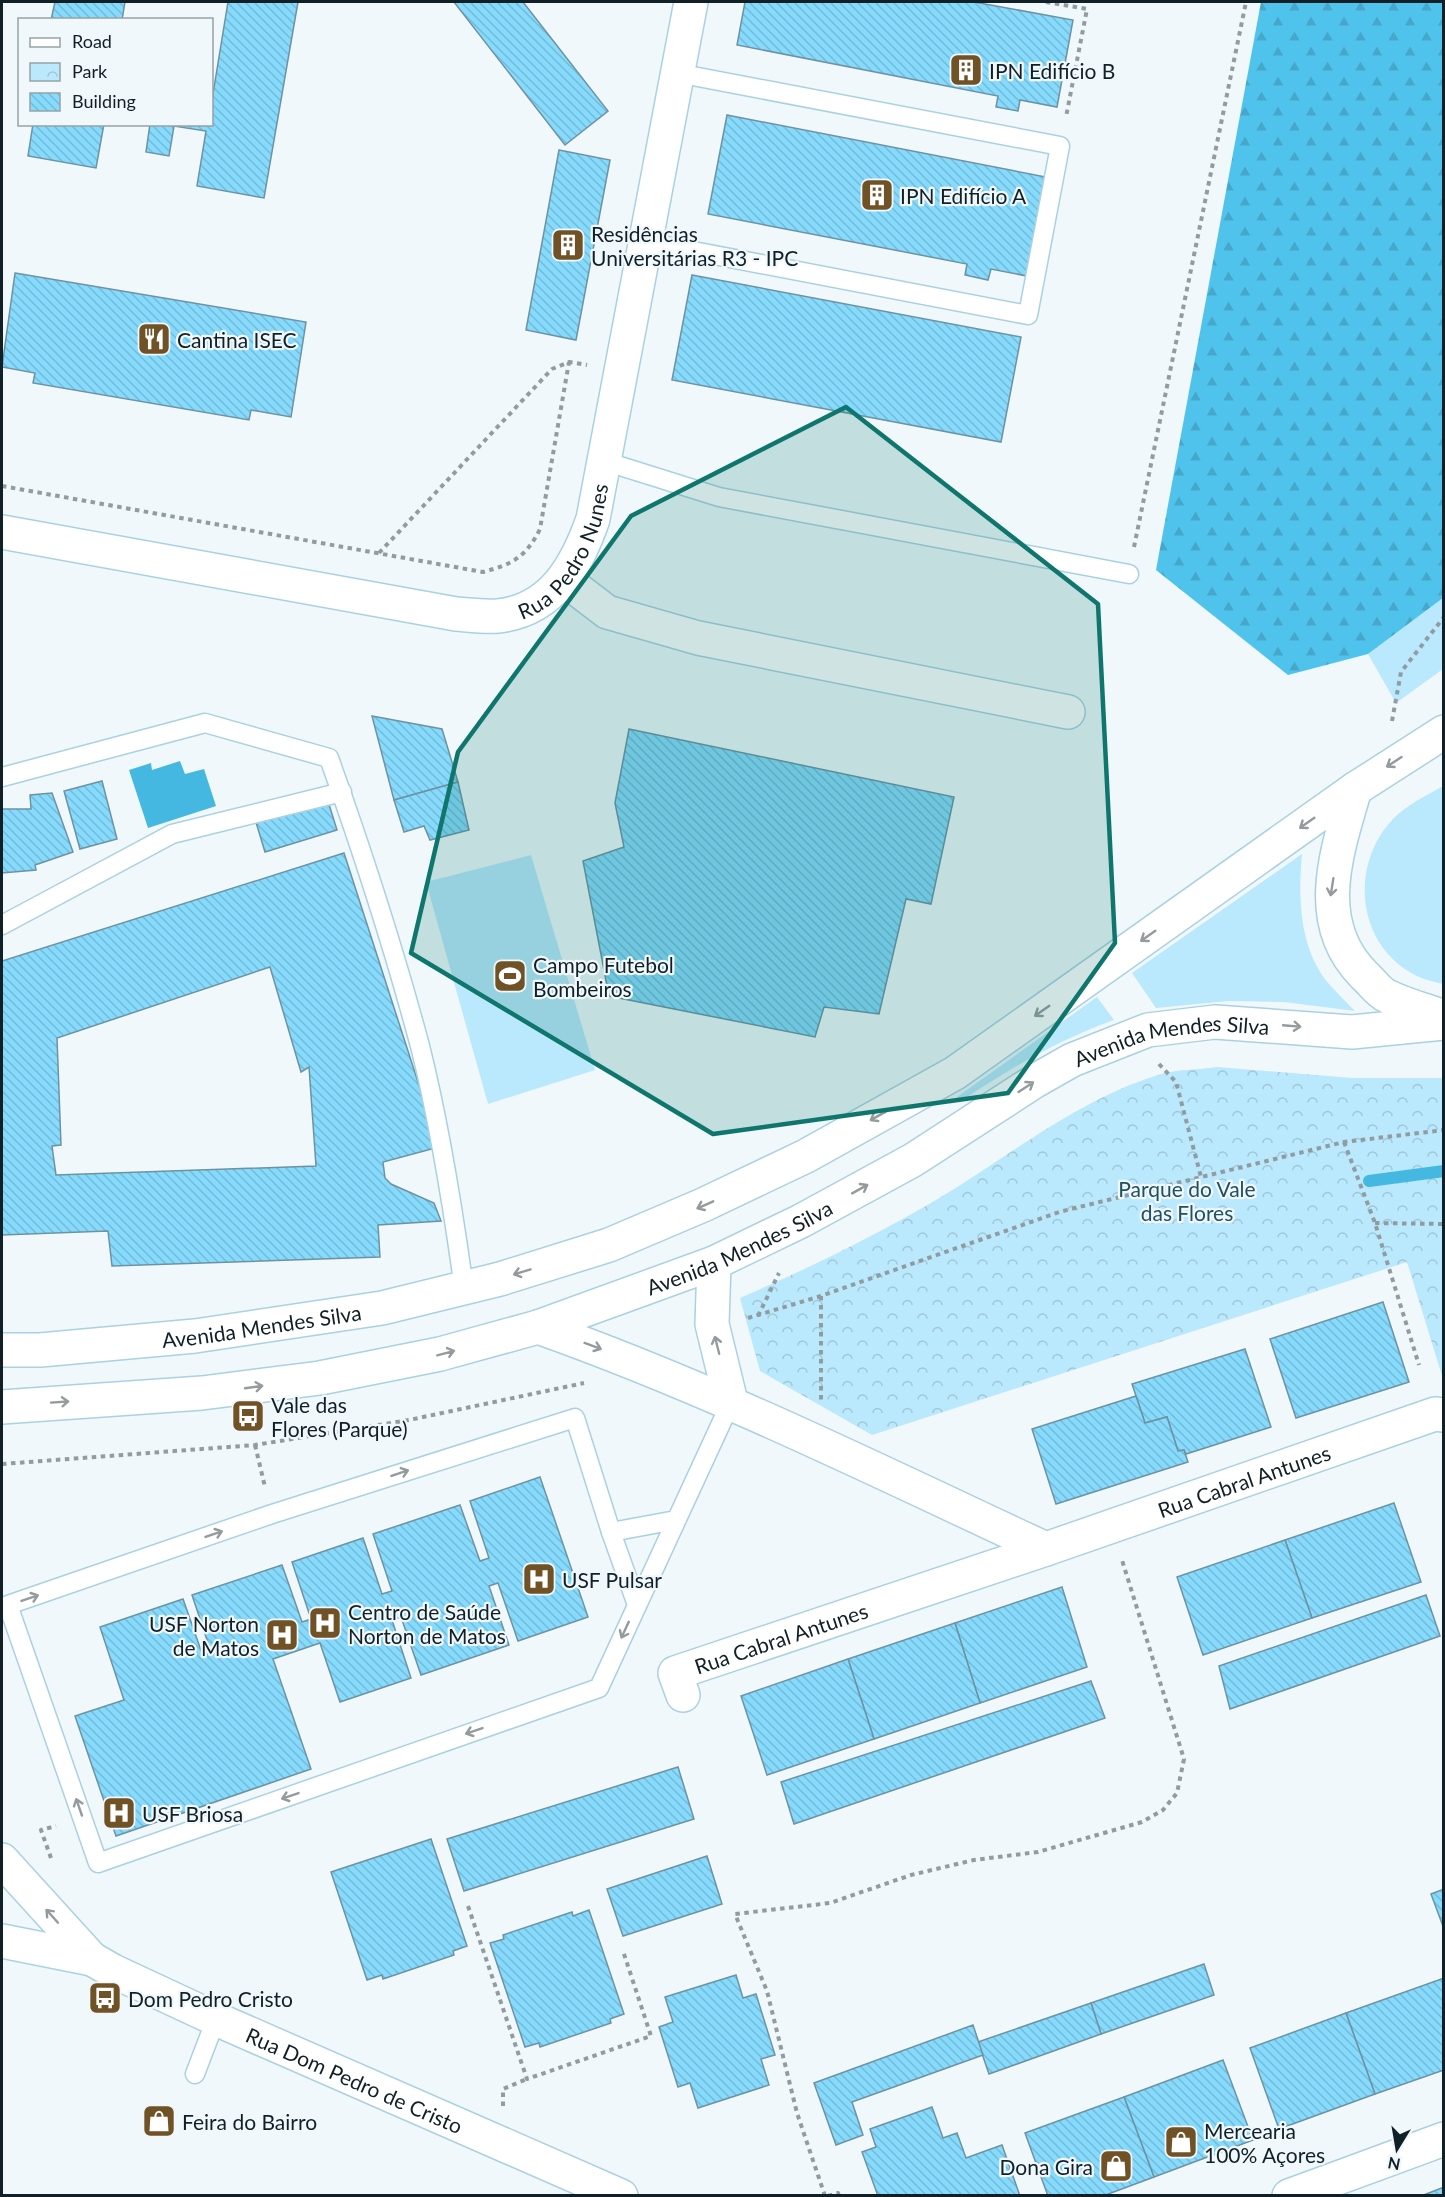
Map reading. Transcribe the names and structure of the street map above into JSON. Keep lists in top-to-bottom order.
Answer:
{
  "streets": {
    "street": [
      "Rua Pedro Nunes",
      "Avenida Mendes Silva",
      "Rua Cabral Antunes",
      "Rua Dom Pedro de Cristo"
    ]
  },
  "parks": ["Parque do Vale das Flores"],
  "places": {
    "building": ["IPN Edifício B", "IPN Edifício A", "Residências Universitárias R3 - IPC"],
    "restaurant": ["Cantina ISEC"],
    "sports": ["Campo Futebol Bombeiros"],
    "bus stop": ["Vale das Flores (Parque)", "Dom Pedro Cristo"],
    "hospital": [
      "USF Pulsar",
      "Centro de Saúde Norton de Matos",
      "USF Norton de Matos",
      "USF Briosa"
    ],
    "shop": ["Feira do Bairro", "Mercearia 100% Açores", "Dona Gira"]
  },
  "legend": ["Road", "Park", "Building"],
  "north": "bottom"
}
